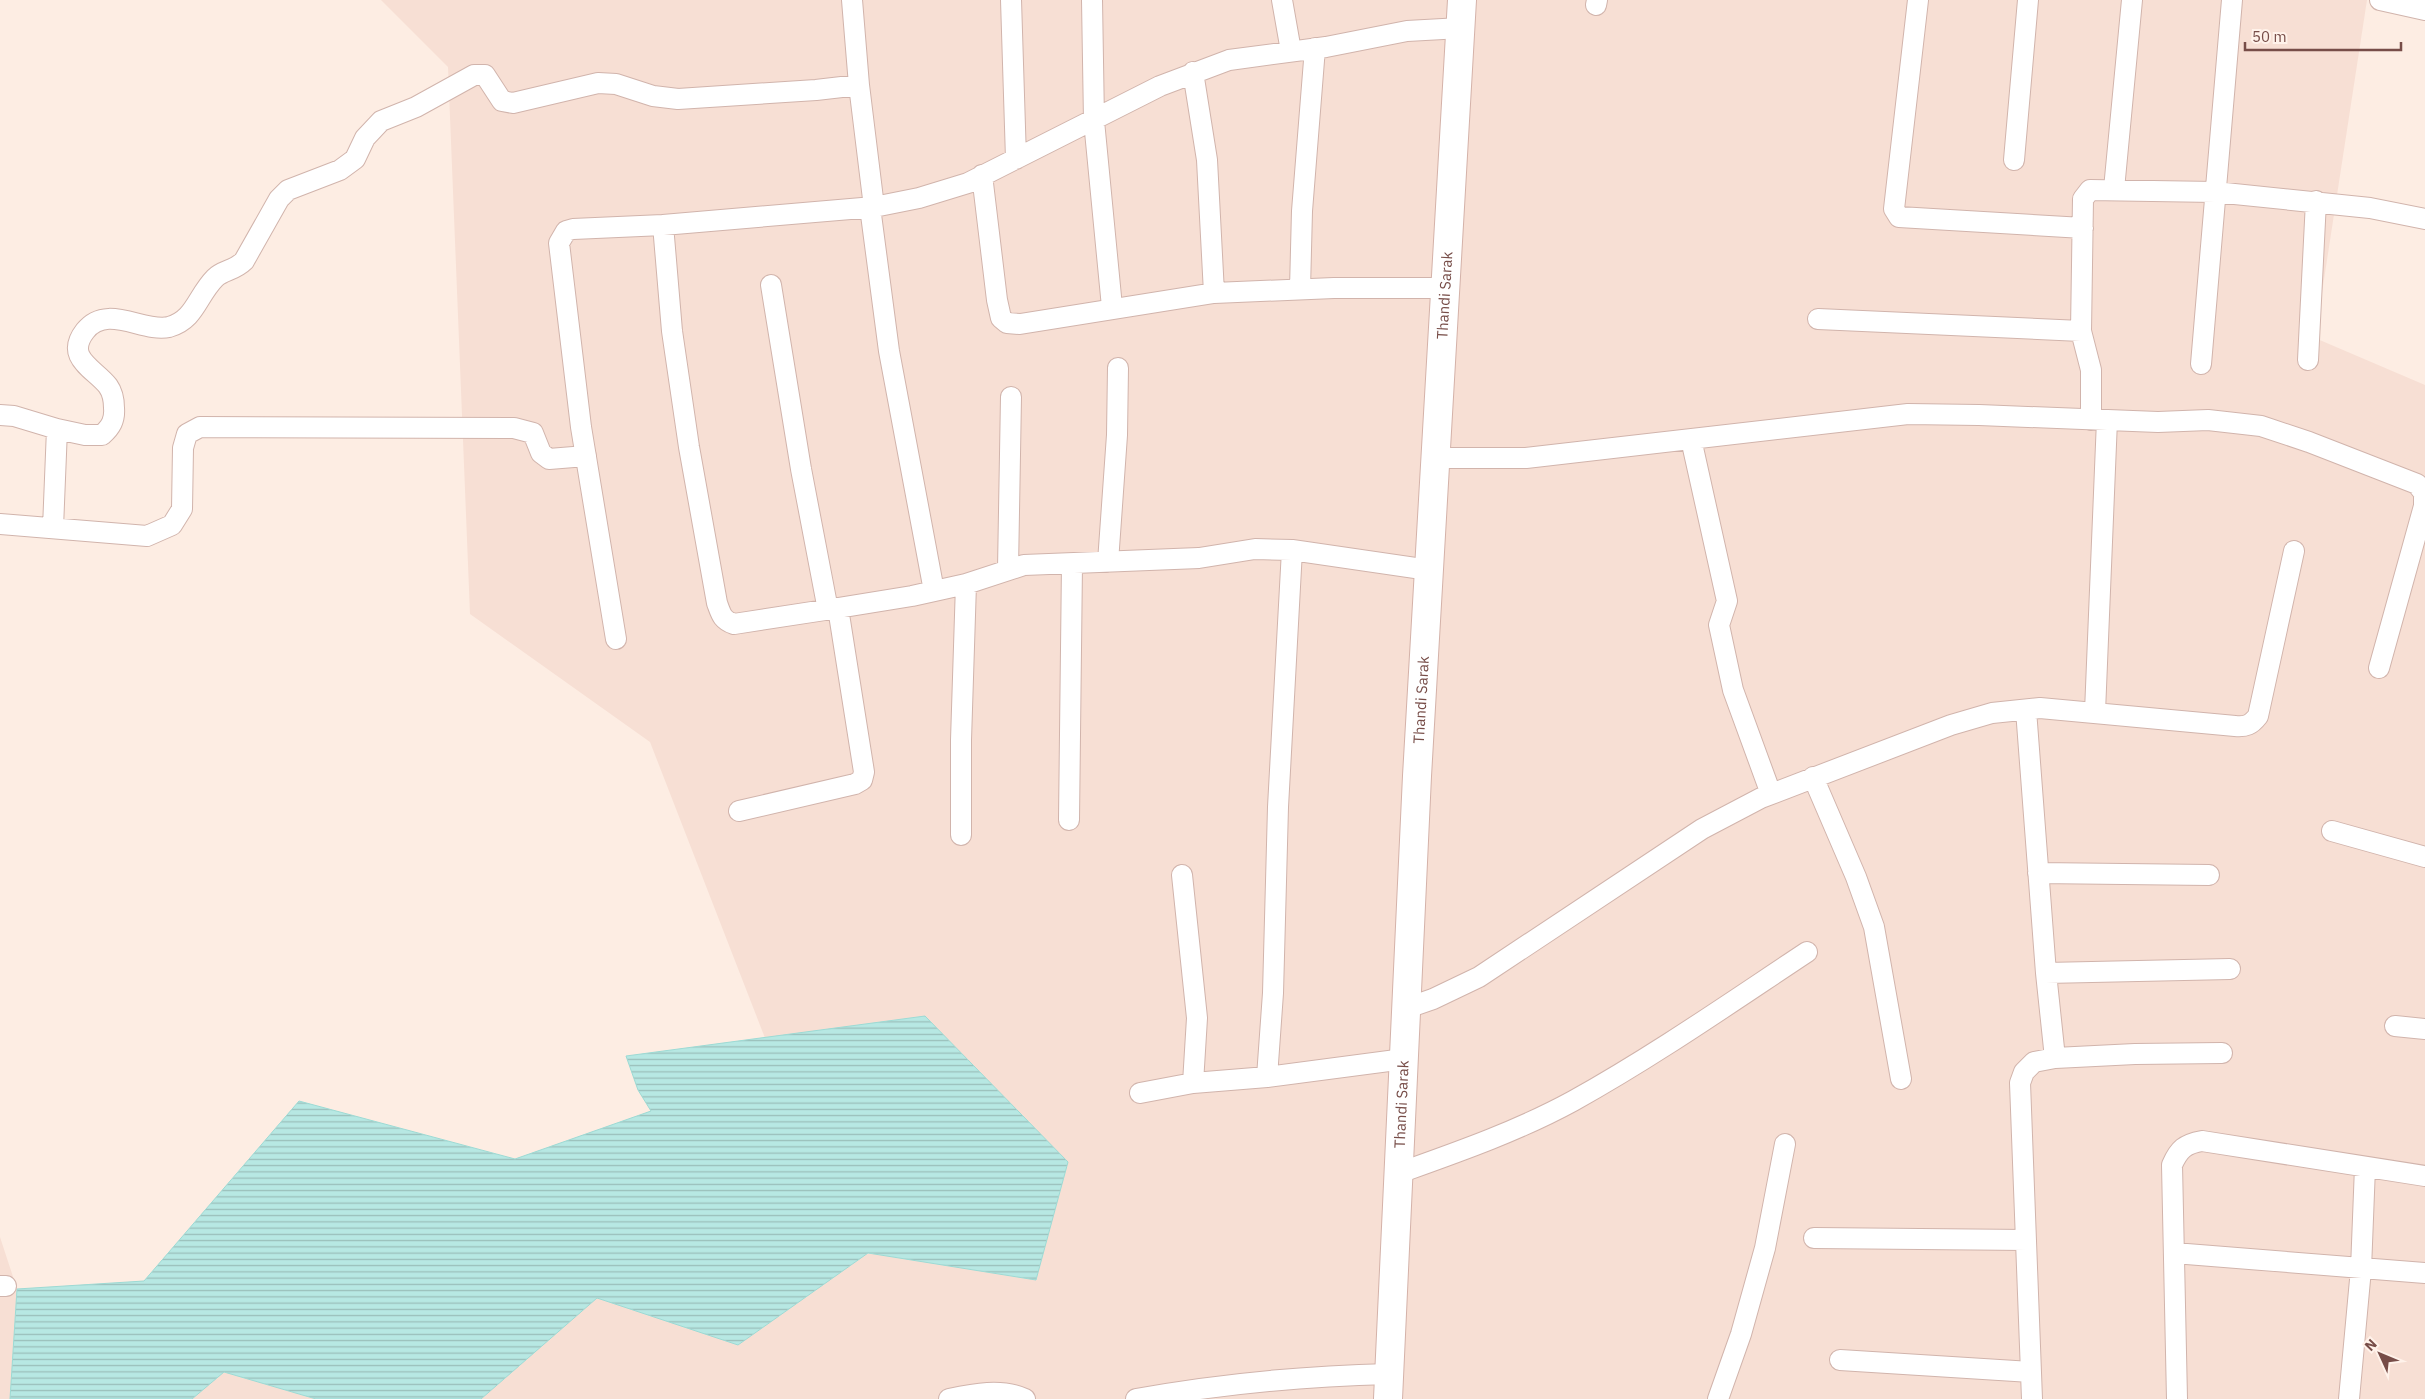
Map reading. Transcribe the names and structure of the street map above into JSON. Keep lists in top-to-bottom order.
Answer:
{
  "streets": {
    "main road": ["Thandi Sarak"]
  },
  "scale_bar": "50 m",
  "north": "top left"
}
